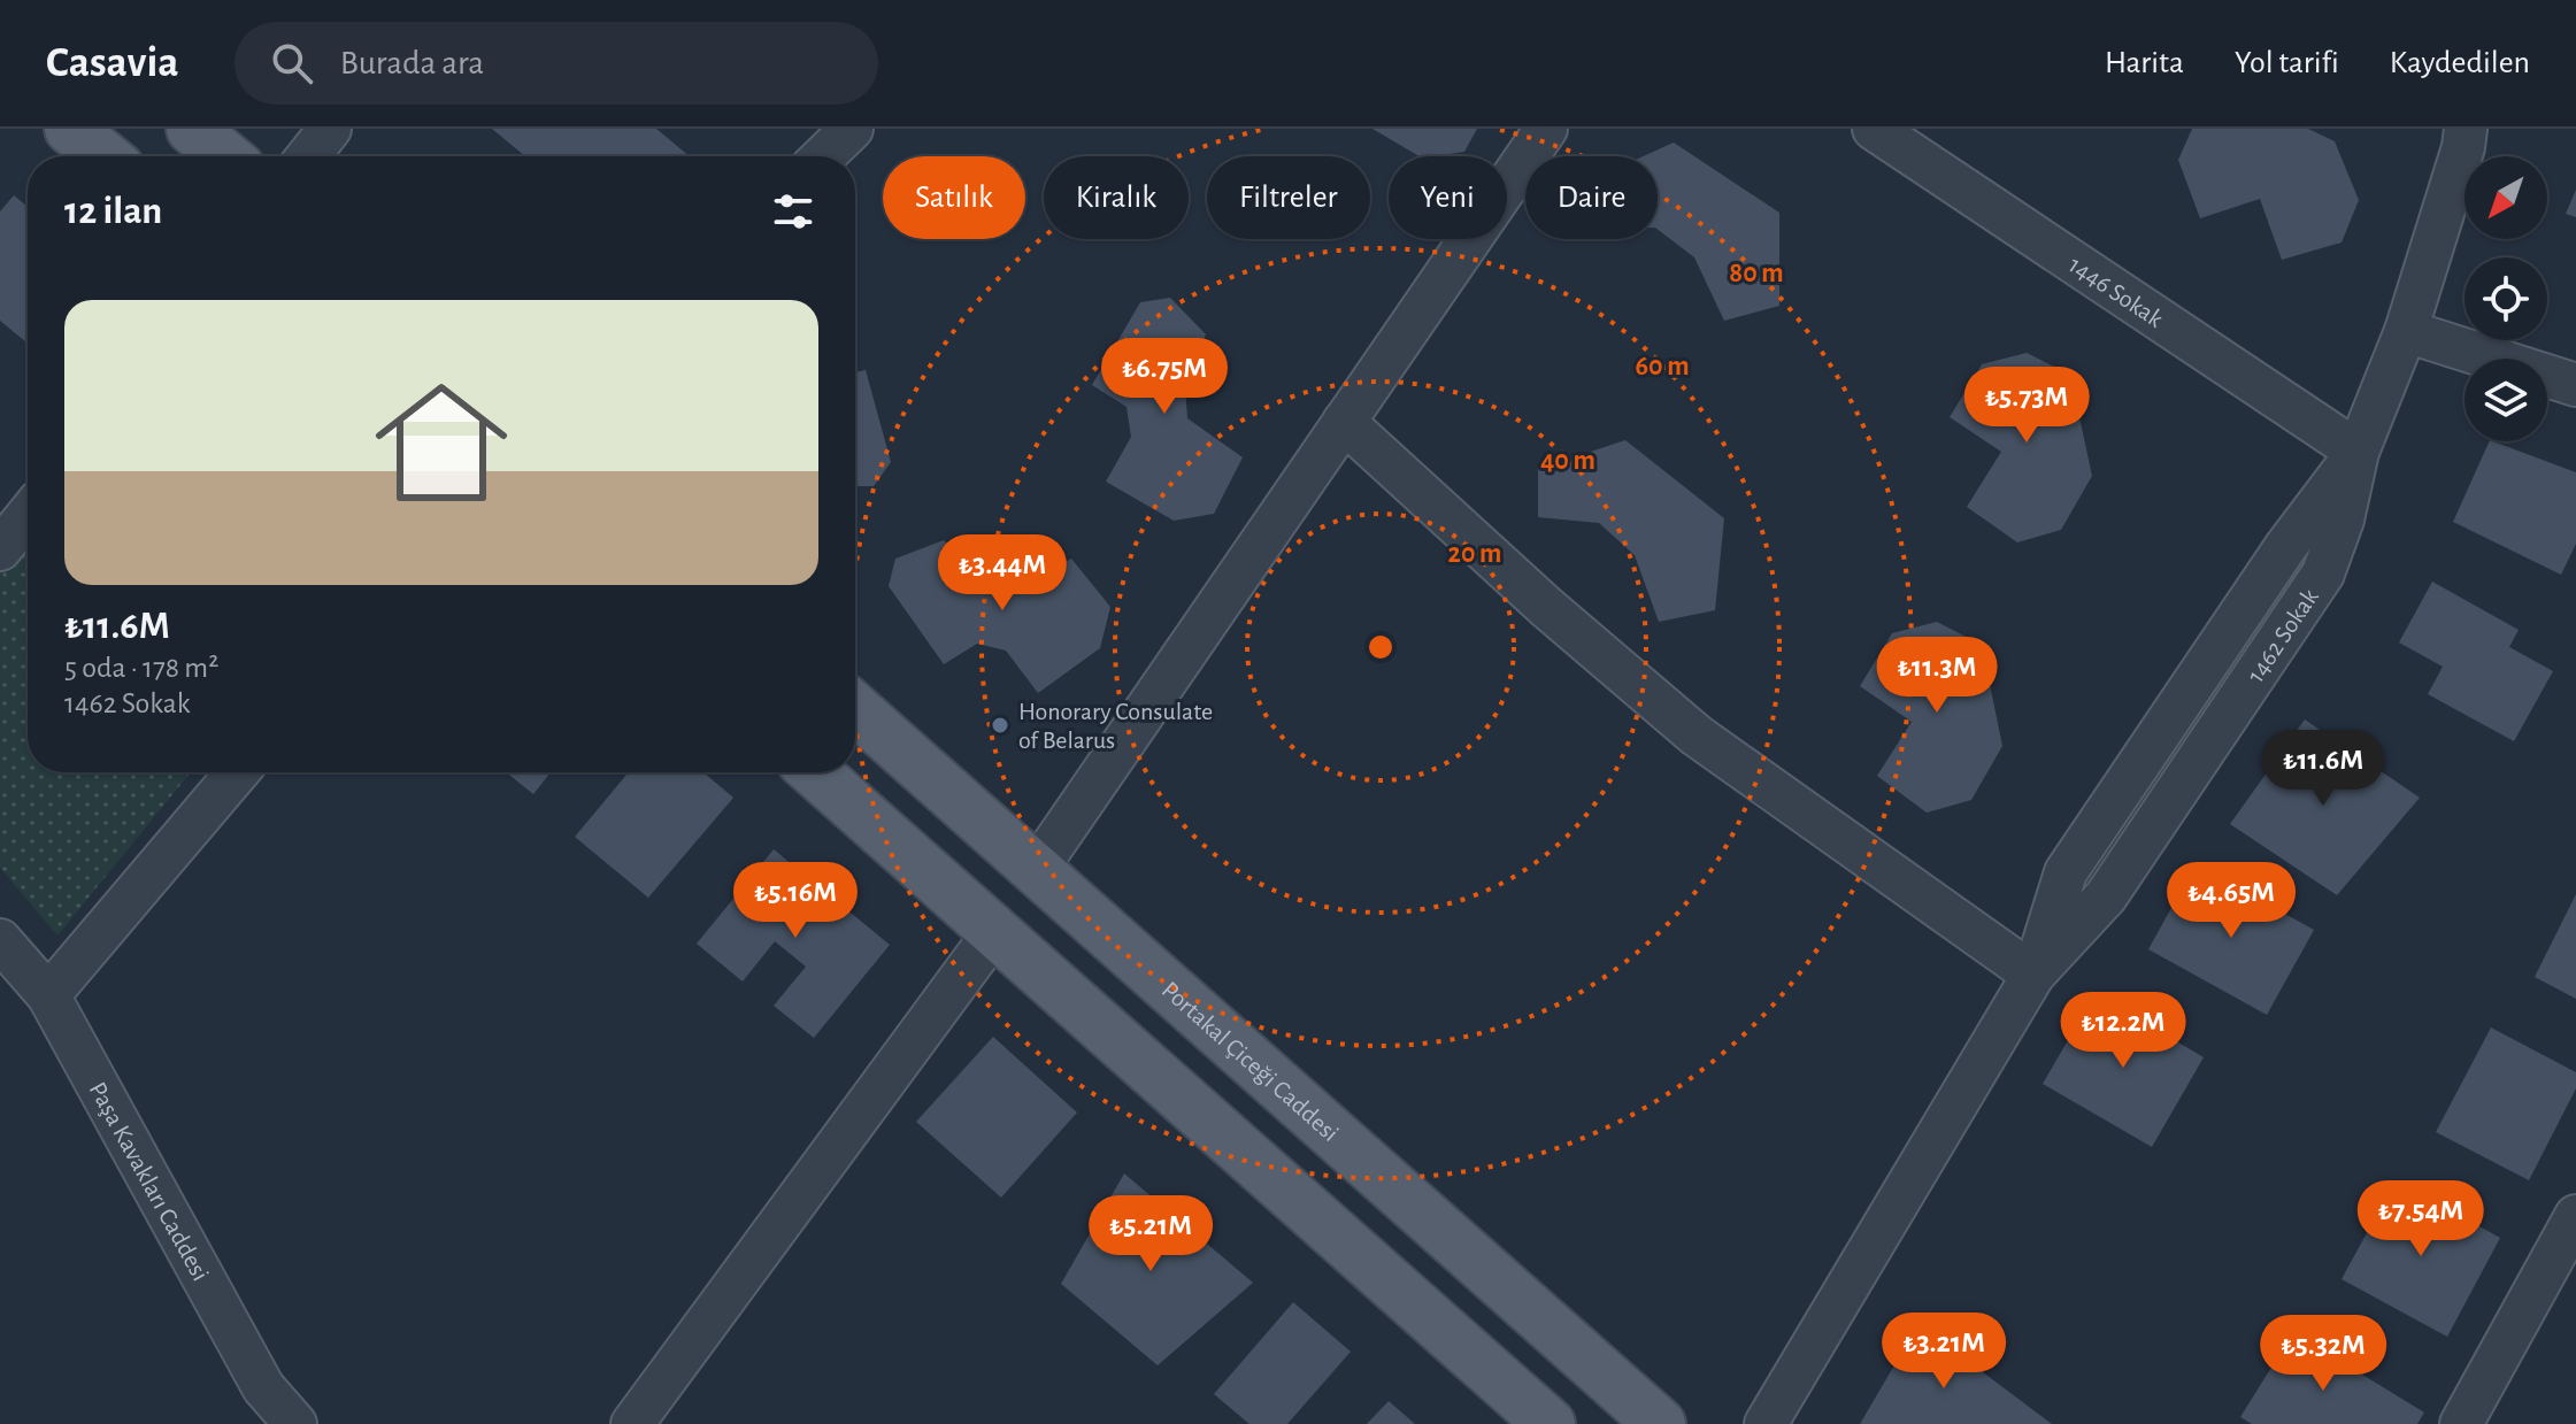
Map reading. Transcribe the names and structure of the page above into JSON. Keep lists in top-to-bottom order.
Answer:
{
  "streets": {
    "main road": ["Portakal Çiceği Caddesi"],
    "street": ["1446 Sokak", "1462 Sokak", "Paşa Kavakları Caddesi"]
  },
  "crossings": [
    ["1446 Sokak", "1462 Sokak"]
  ],
  "places": ["Honorary Consulate of Belarus"],
  "north": "bottom left",
  "page": {
    "header": "Casavia",
    "search": "Burada ara",
    "nav": ["Harita", "Yol tarifi", "Kaydedilen"],
    "chip": [
      "Satılık",
      "Kiralık",
      "Filtreler",
      "Yeni",
      "Daire"
    ],
    "heading": "12 ilan",
    "list": [
      {
        "name": "₺11.6M",
        "note": "5 oda · 178 m² · 1462 Sokak"
      }
    ],
    "price": [
      "₺6.75M",
      "₺5.73M",
      "₺3.44M",
      "₺11.3M",
      "₺11.6M",
      "₺5.16M",
      "₺4.65M",
      "₺12.2M",
      "₺7.54M",
      "₺5.21M",
      "₺3.21M",
      "₺5.32M"
    ]
  },
  "rings": [
    "80 m",
    "60 m",
    "40 m",
    "20 m"
  ]
}
